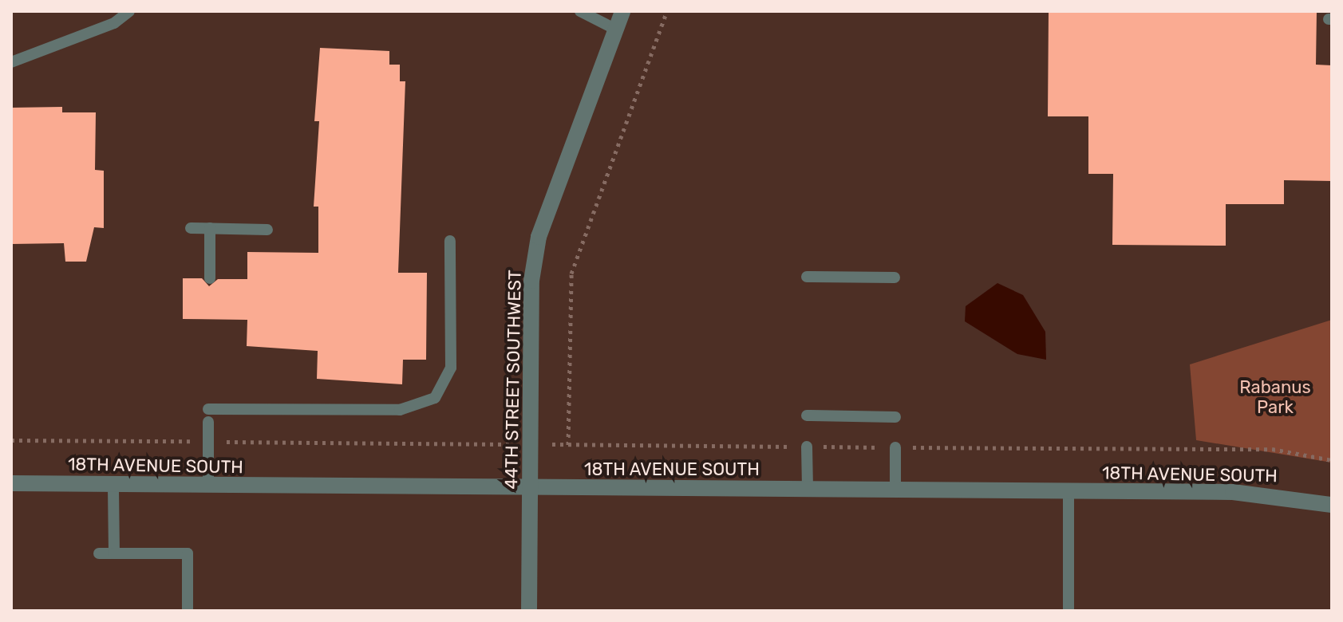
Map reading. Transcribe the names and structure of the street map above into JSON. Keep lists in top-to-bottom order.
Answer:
{
  "streets": {
    "street": ["44TH STREET SOUTHWEST", "18TH AVENUE SOUTH"]
  },
  "crossings": [
    ["44TH STREET SOUTHWEST", "18TH AVENUE SOUTH"]
  ],
  "parks": ["Rabanus Park"]
}
